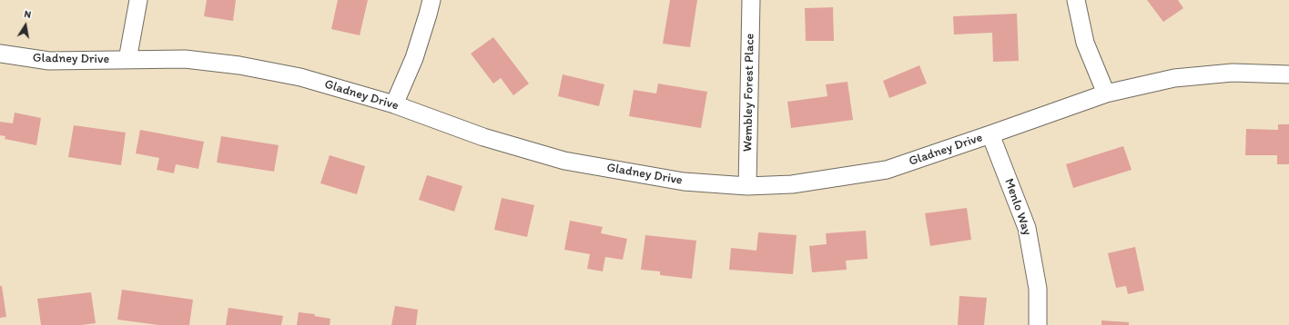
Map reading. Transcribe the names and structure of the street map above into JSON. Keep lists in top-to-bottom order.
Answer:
{
  "streets": {
    "street": ["Gladney Drive", "Wembley Forest Place", "Menlo Way"]
  },
  "crossings": [
    ["Gladney Drive", "Wembley Forest Place"],
    ["Gladney Drive", "Menlo Way"]
  ],
  "north": "top"
}
